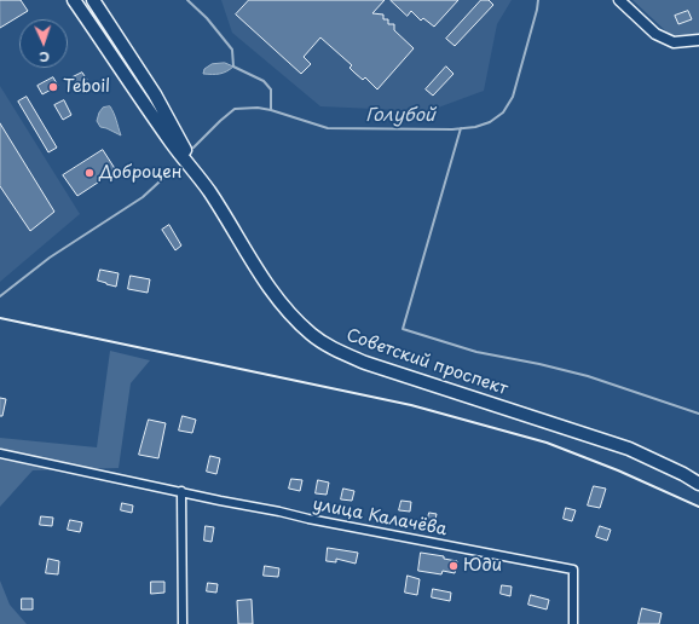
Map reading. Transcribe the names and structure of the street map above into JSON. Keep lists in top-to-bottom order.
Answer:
{
  "streets": {
    "main road": ["Советский проспект"],
    "street": ["улица Калачёва"]
  },
  "water": ["Голубой"],
  "places": ["Teboil", "Доброцен", "Юди"],
  "north": "bottom"
}
